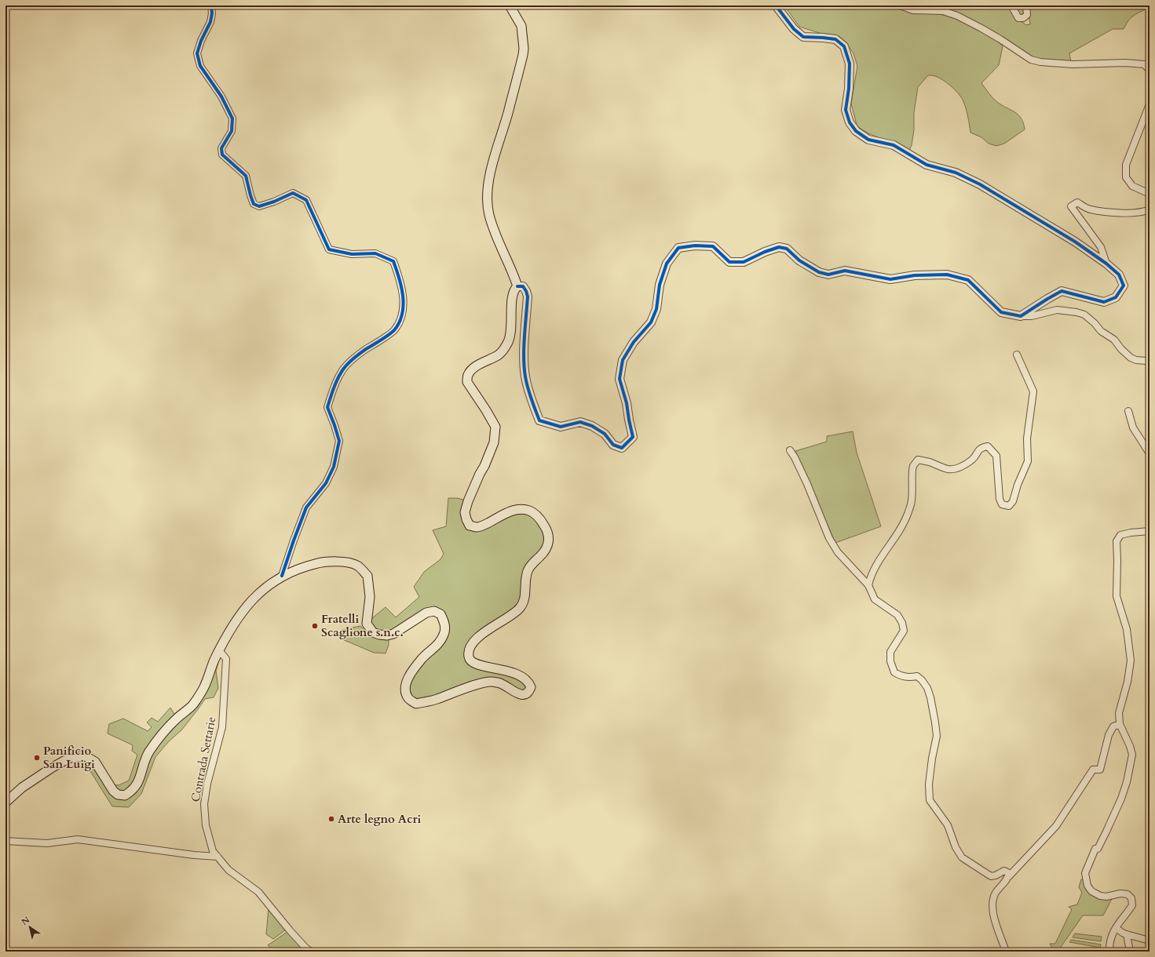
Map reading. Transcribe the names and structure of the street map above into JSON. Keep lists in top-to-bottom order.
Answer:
{
  "streets": {
    "street": ["Contrada Settarie"]
  },
  "places": ["Fratelli Scaglione s.n.c.", "Panificio San Luigi", "Arte legno Acri"],
  "north": "top left"
}
